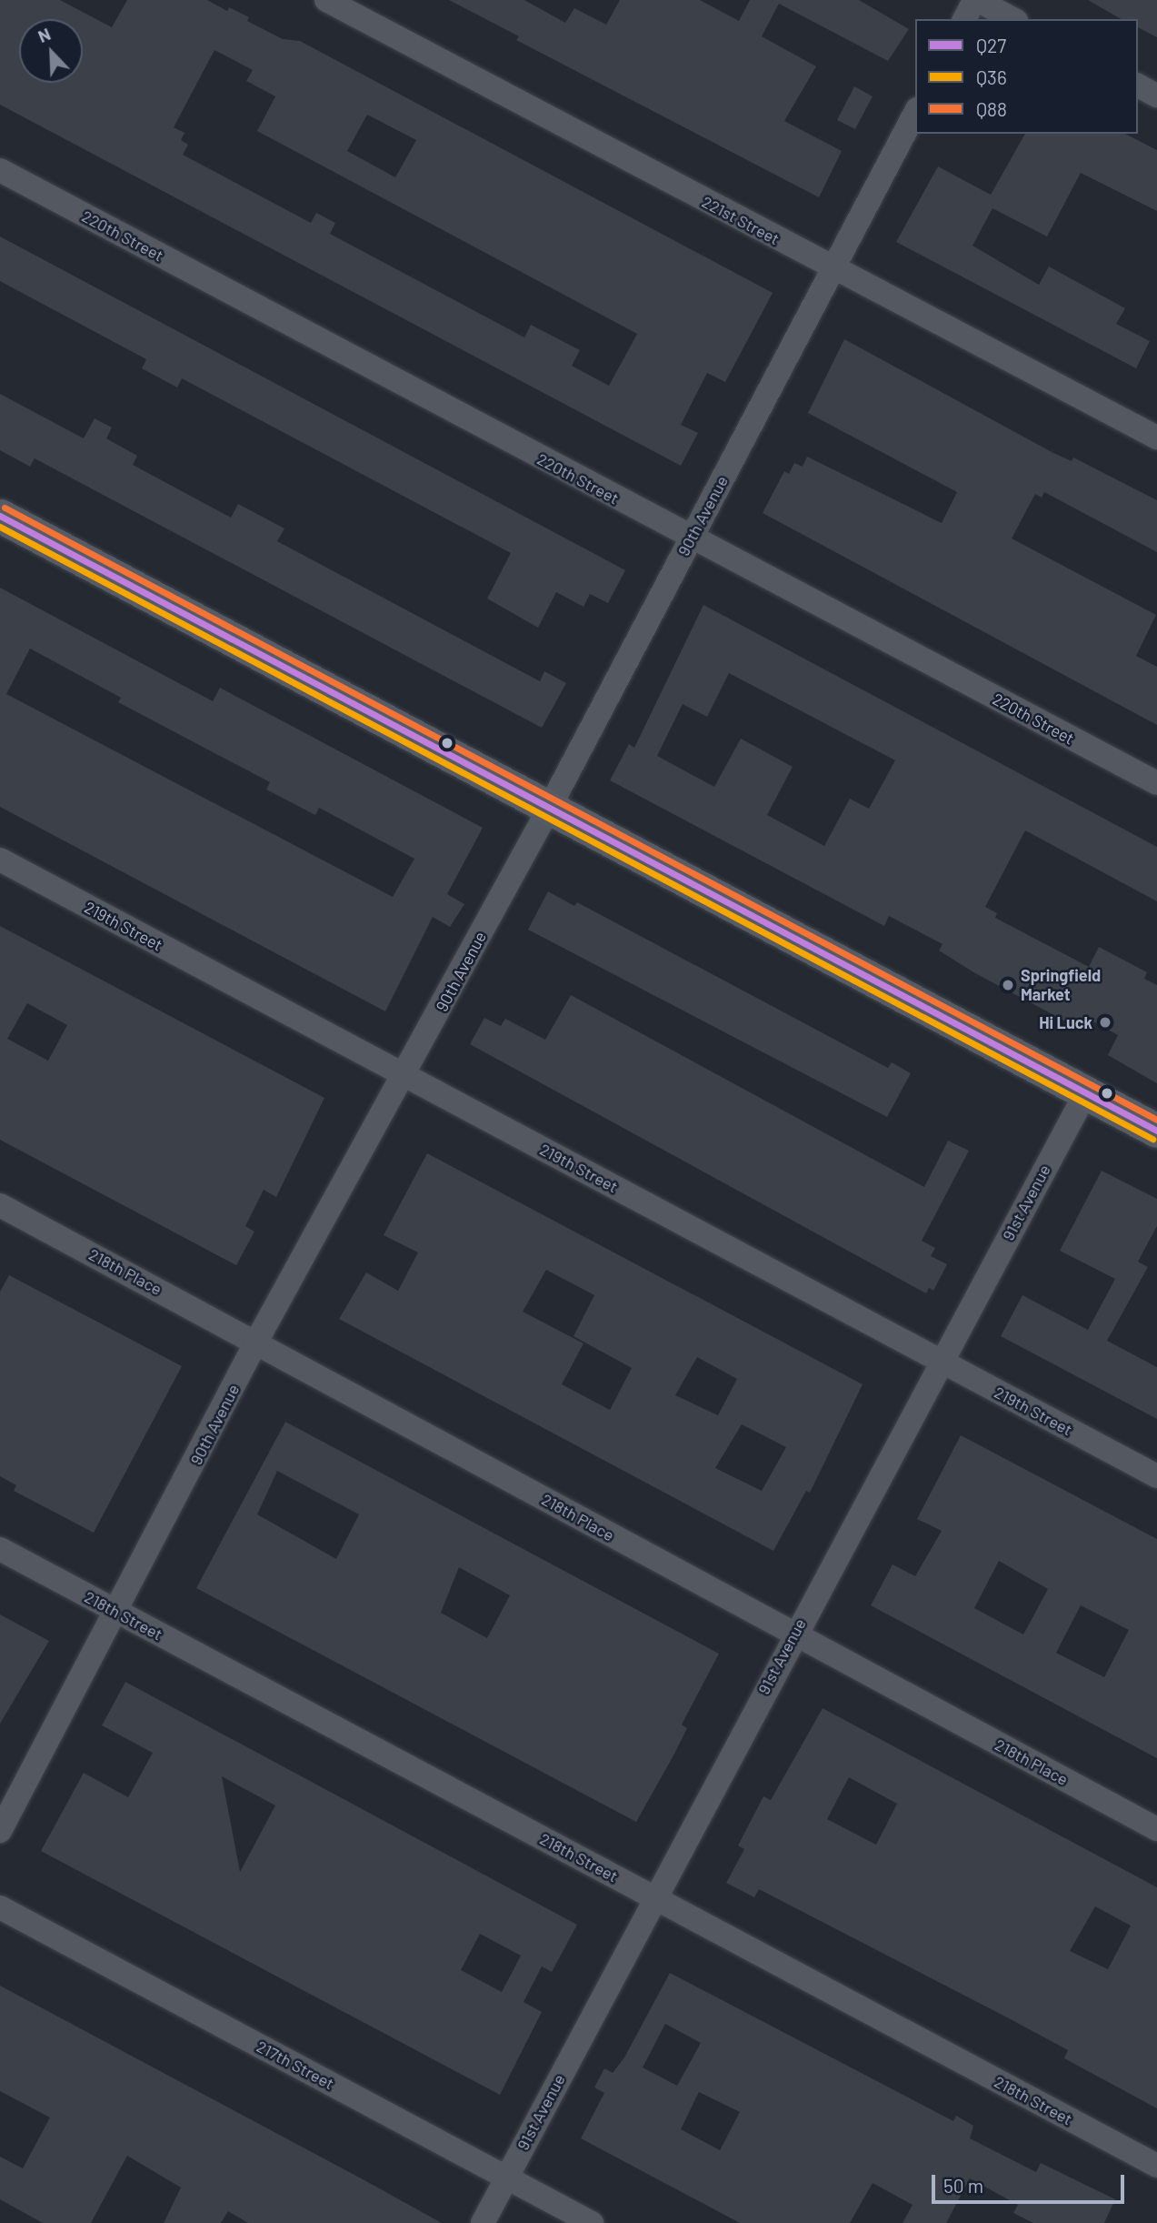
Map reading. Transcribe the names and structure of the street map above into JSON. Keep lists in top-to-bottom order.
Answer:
{
  "streets": {
    "street": [
      "221st Street",
      "220th Street",
      "90th Avenue",
      "219th Street",
      "91st Avenue",
      "218th Place",
      "218th Street",
      "217th Street"
    ]
  },
  "crossings": [
    ["221st Street", "90th Avenue"],
    ["220th Street", "90th Avenue"],
    ["90th Avenue", "219th Street"],
    ["90th Avenue", "218th Place"],
    ["90th Avenue", "218th Street"],
    ["219th Street", "91st Avenue"],
    ["91st Avenue", "218th Place"],
    ["91st Avenue", "218th Street"],
    ["91st Avenue", "217th Street"]
  ],
  "places": ["Springfield Market", "Hi Luck"],
  "lines": ["transit line Q88", "transit line Q27", "transit line Q36"],
  "legend": ["Q27", "Q36", "Q88"],
  "scale_bar": "50 m",
  "north": "top left"
}
